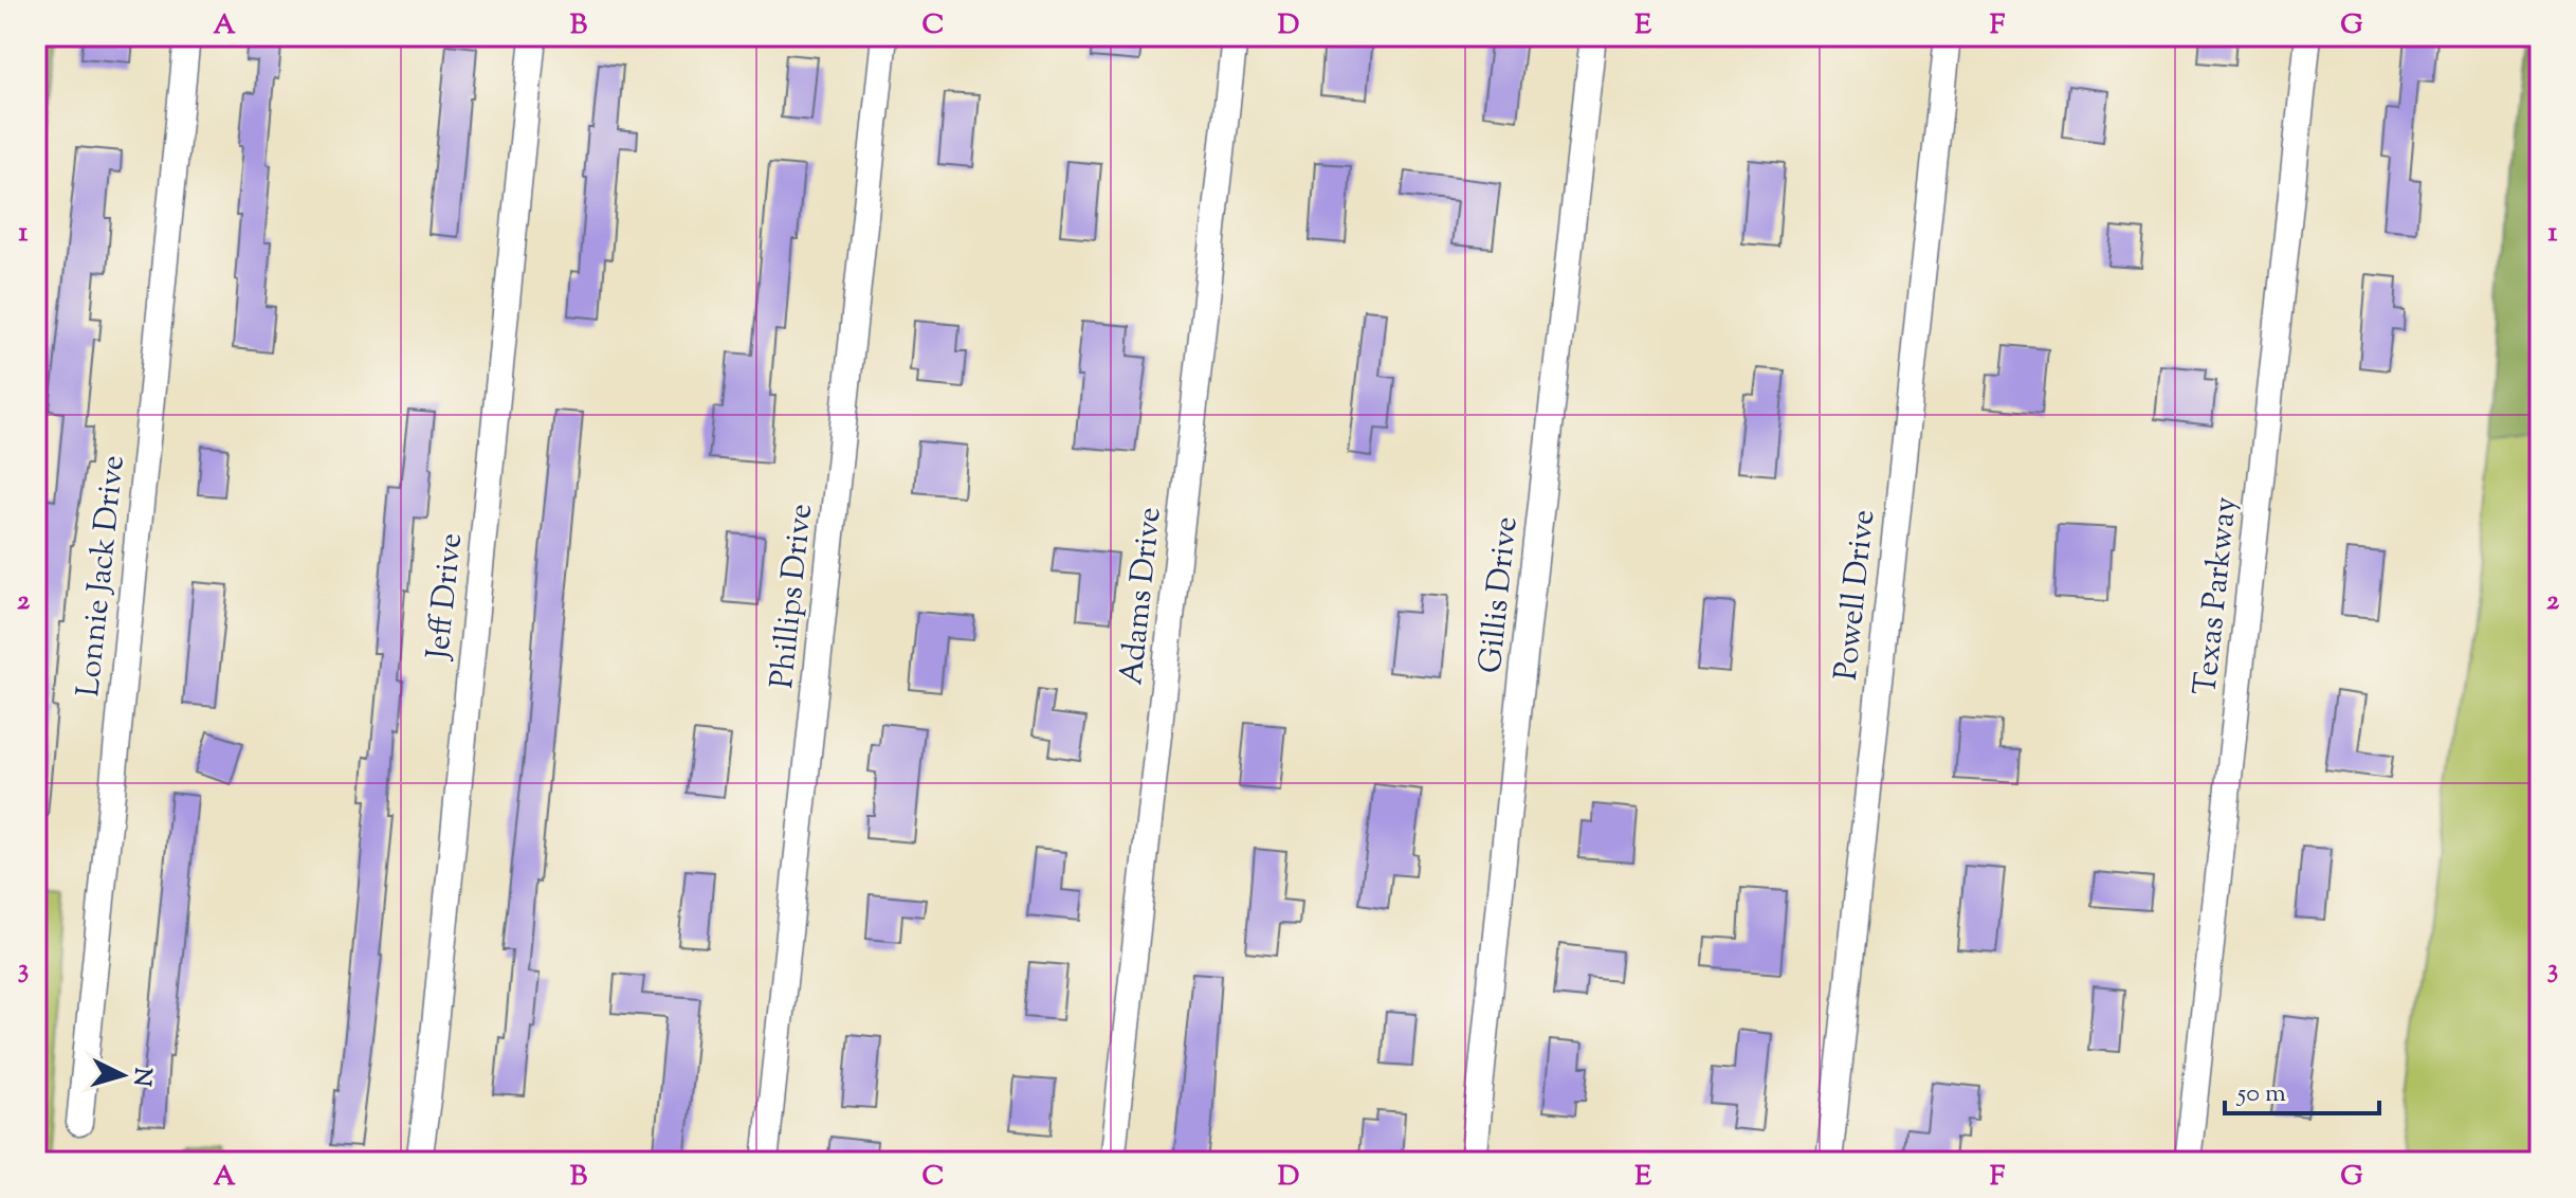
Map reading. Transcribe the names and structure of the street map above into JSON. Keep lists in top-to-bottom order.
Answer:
{
  "streets": {
    "street": [
      "Lonnie Jack Drive",
      "Gillis Drive",
      "Powell Drive",
      "Jeff Drive",
      "Phillips Drive",
      "Adams Drive",
      "Texas Parkway"
    ]
  },
  "scale_bar": "50 m",
  "north": "right",
  "grid": {
    "columns": [
      "A",
      "B",
      "C",
      "D",
      "E",
      "F",
      "G"
    ],
    "rows": ["1", "2", "3"]
  }
}
